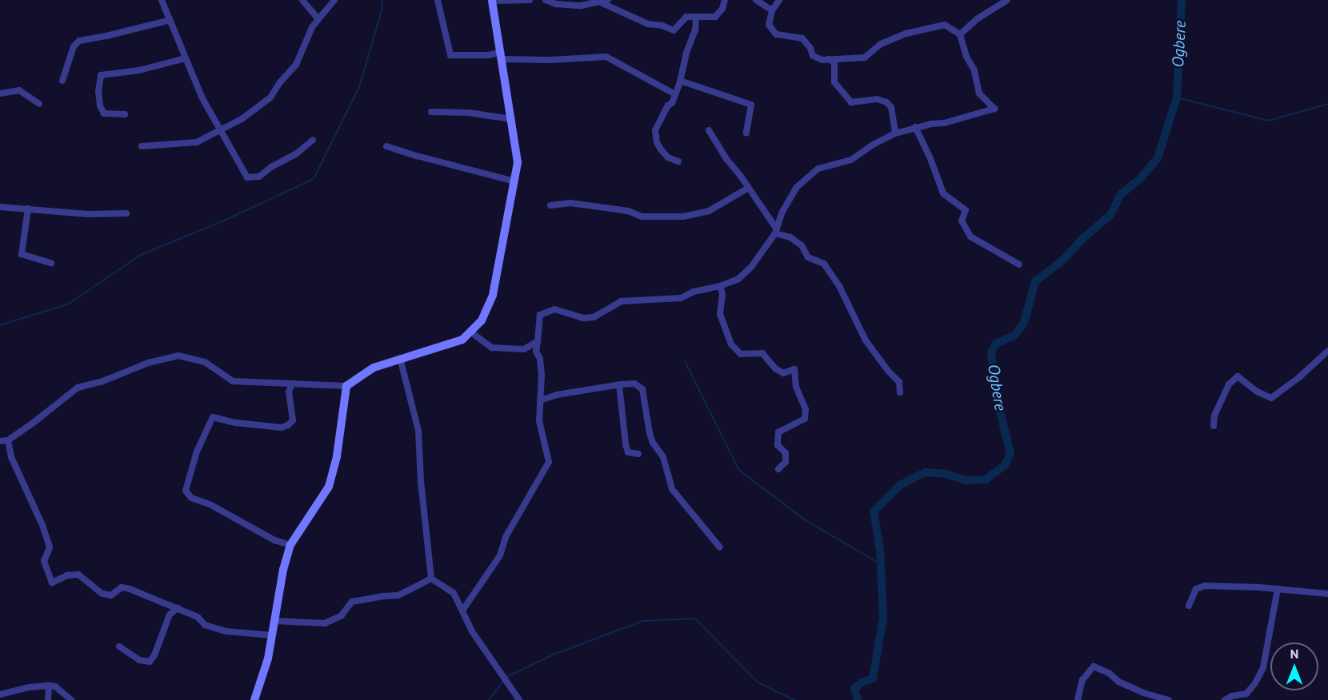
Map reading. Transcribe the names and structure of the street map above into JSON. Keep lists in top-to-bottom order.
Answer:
{
  "water": ["Ogbere"],
  "north": "top"
}
